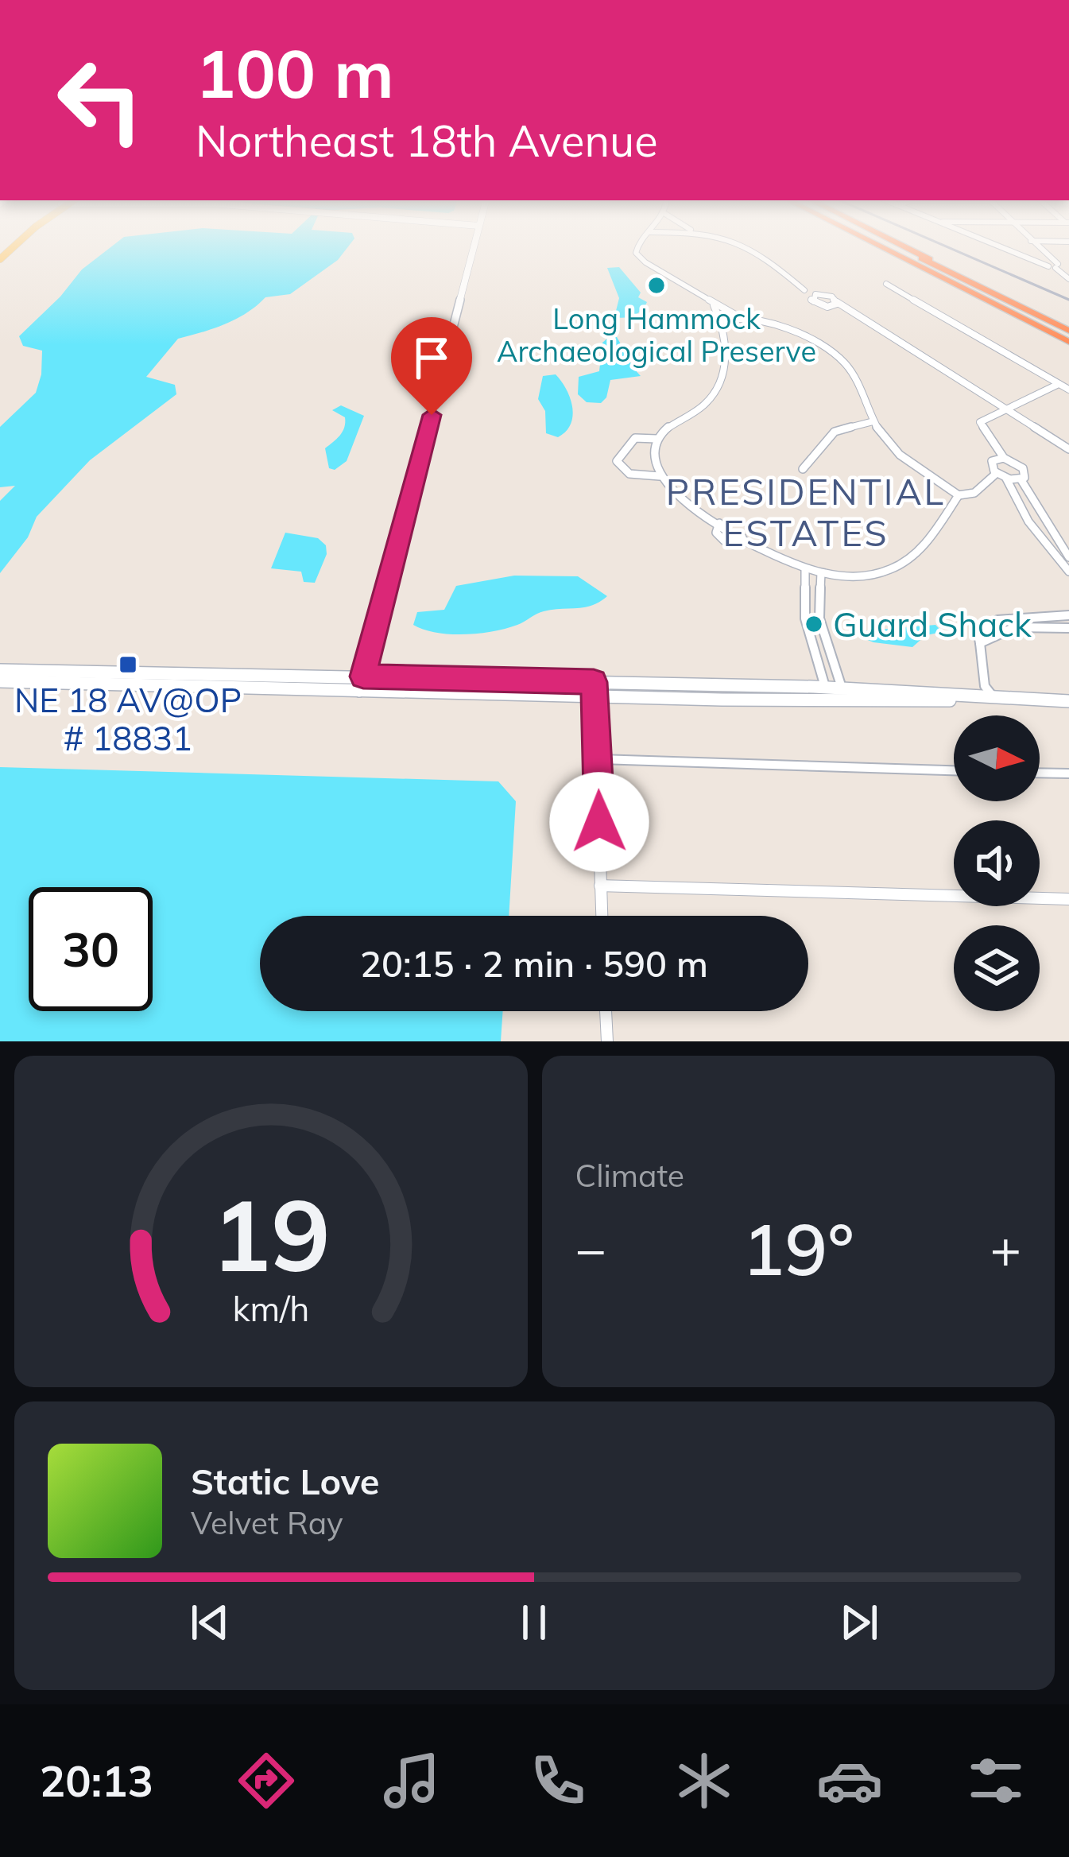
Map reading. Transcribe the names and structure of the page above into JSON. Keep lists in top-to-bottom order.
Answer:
{
  "districts": ["PRESIDENTIAL ESTATES"],
  "places": {
    "other": ["Long Hammock Archaeological Preserve", "Guard Shack"],
    "transit": ["NE 18 AV@OP # 18831"]
  },
  "north": "right",
  "page": {
    "turn": ["100 m", "Northeast 18th Avenue"],
    "limit": "30",
    "trip": "20:15 · 2 min · 590 m",
    "tile": "Climate",
    "heat": ["−", "19°", "+"],
    "song": ["Static Love", "Velvet Ray"],
    "tabs": "20:13",
    "gauge": ["19", "km/h"]
  }
}
